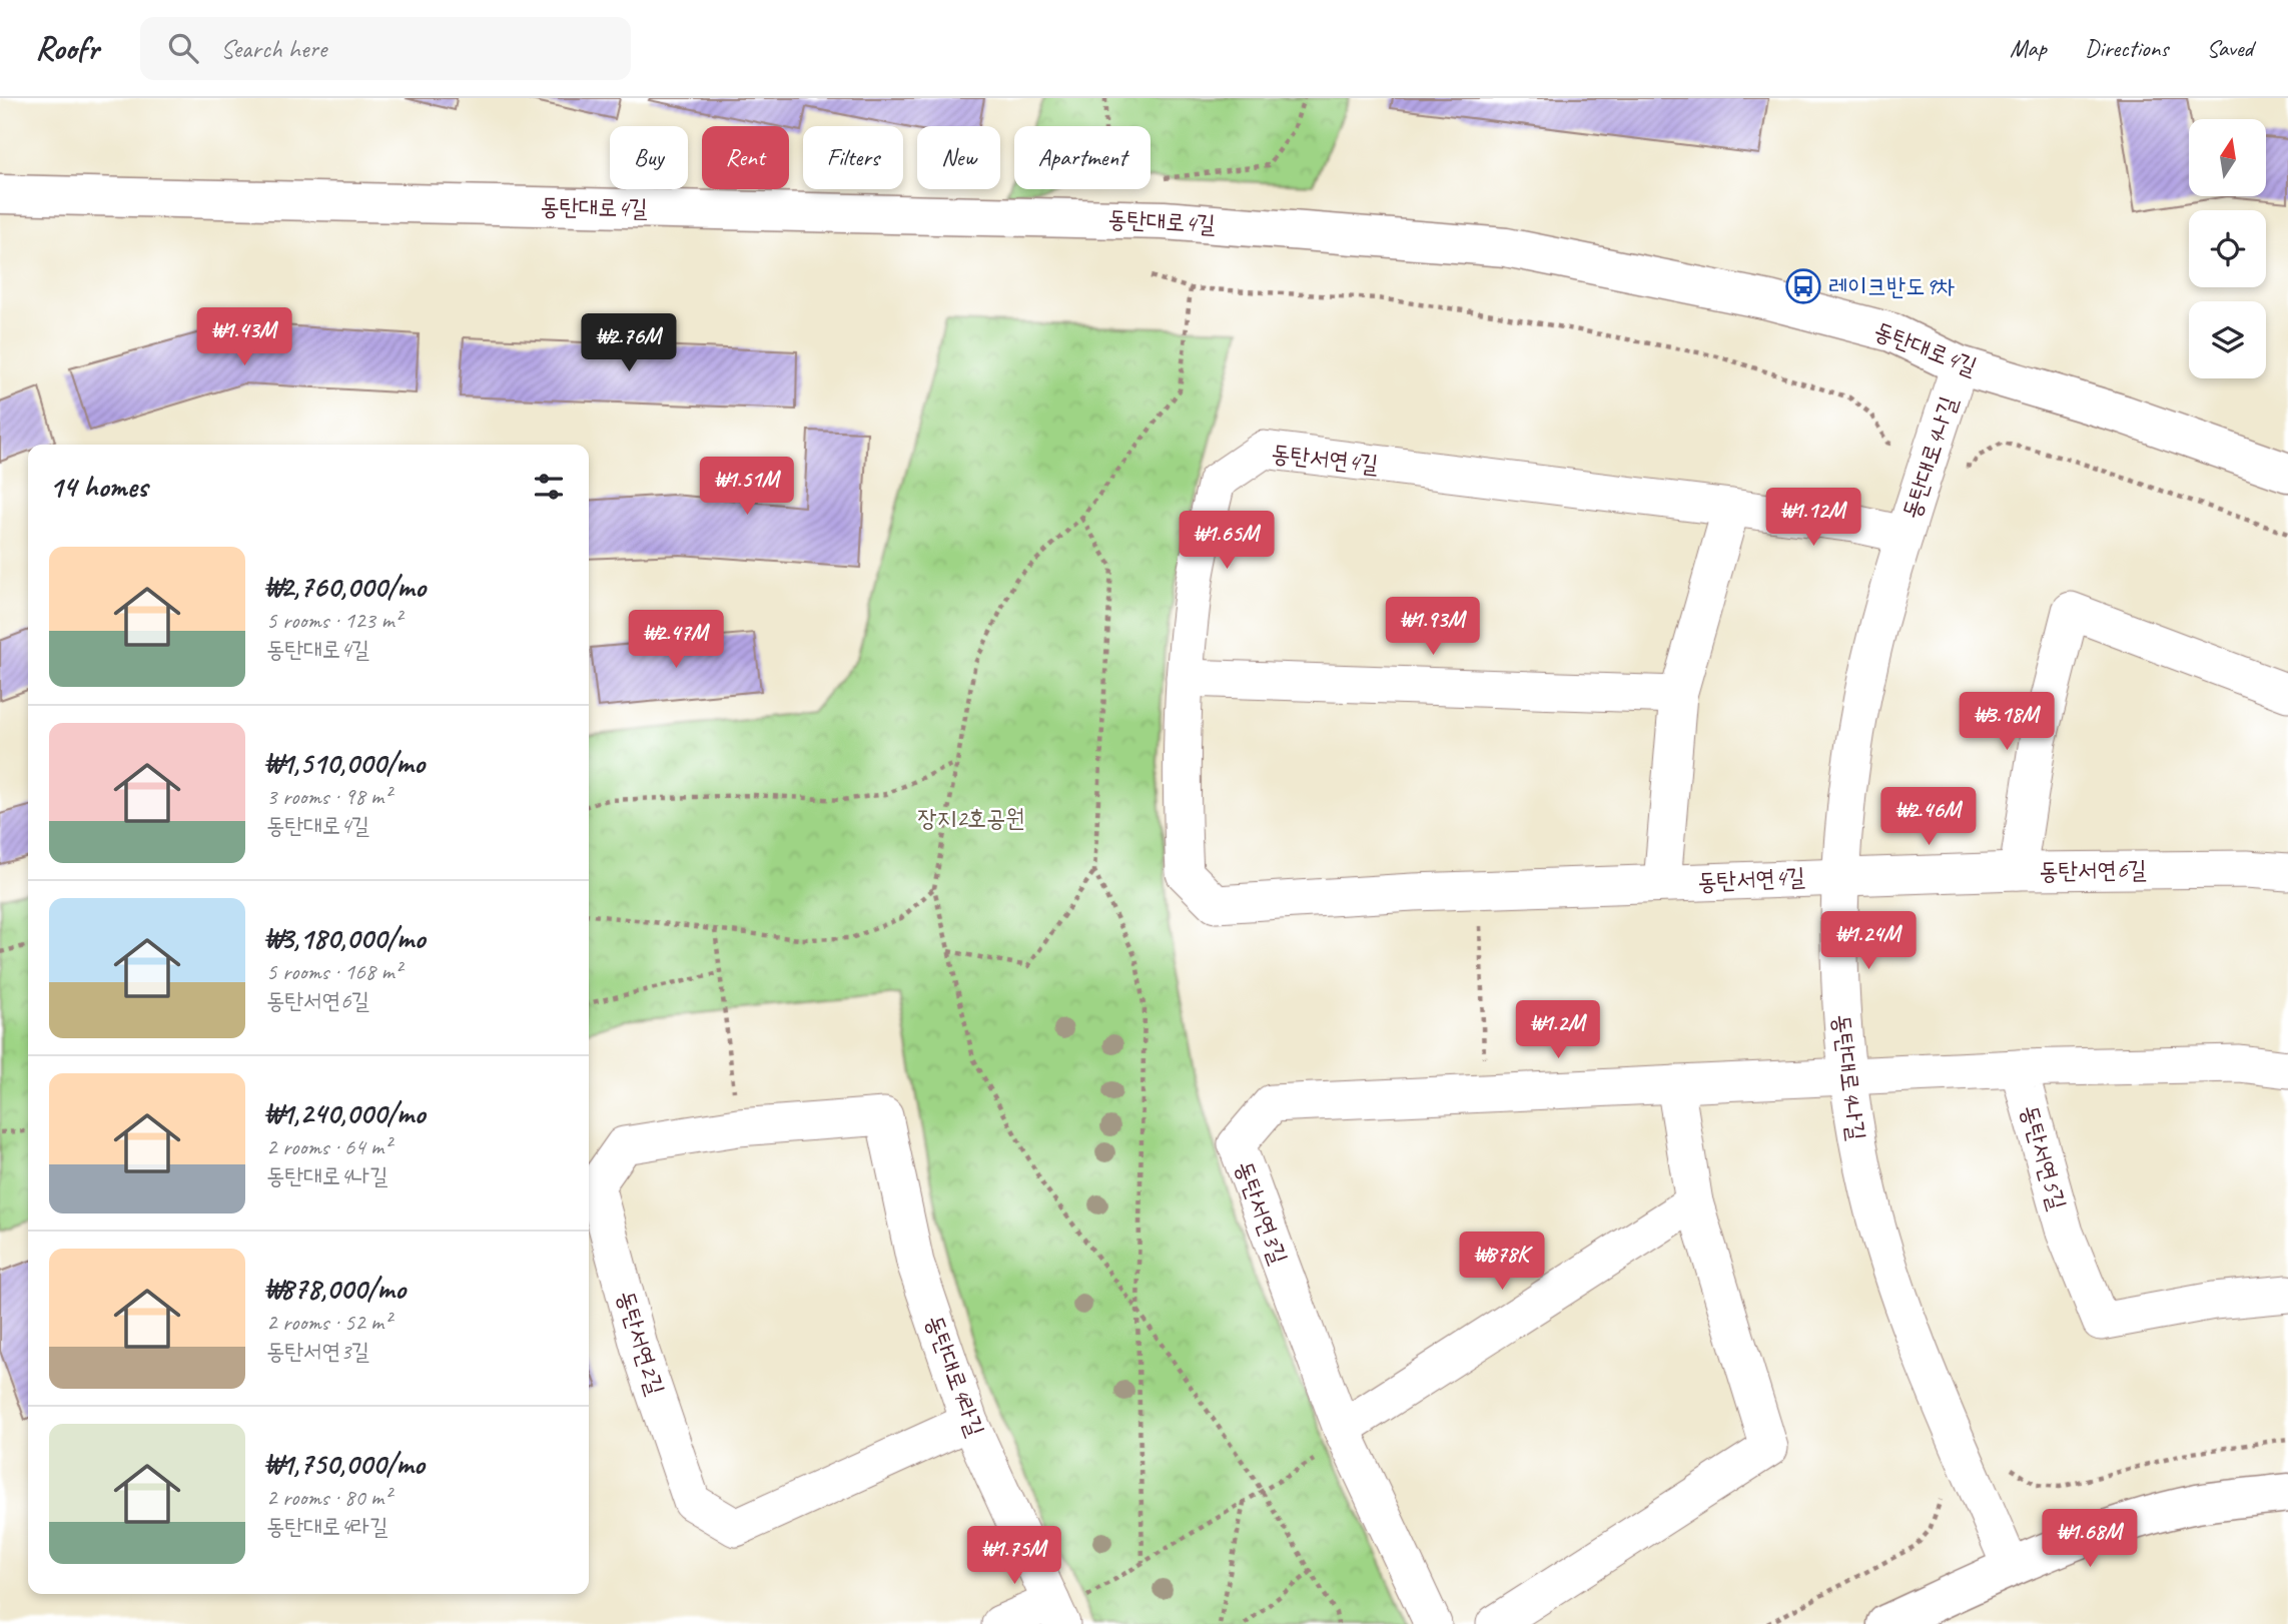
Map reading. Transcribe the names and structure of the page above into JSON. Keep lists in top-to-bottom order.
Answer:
{
  "streets": {
    "street": [
      "동탄대로4길",
      "동탄대로4나길",
      "동탄서연4길",
      "동탄서연6길",
      "동탄서연5길",
      "동탄서연3길",
      "동탄서연2길",
      "동탄대로4라길"
    ]
  },
  "crossings": [
    ["동탄대로4길", "동탄대로4나길"],
    ["동탄대로4나길", "동탄서연4길"],
    ["동탄대로4나길", "동탄서연3길"],
    ["동탄서연4길", "동탄서연6길"],
    ["동탄서연5길", "동탄서연3길"],
    ["동탄서연2길", "동탄대로4라길"]
  ],
  "parks": ["장지2호공원"],
  "places": {
    "bus stop": ["레이크반도9차"]
  },
  "north": "top",
  "page": {
    "header": "Roofr",
    "search": "Search here",
    "nav": ["Map", "Directions", "Saved"],
    "chip": [
      "Buy",
      "Rent",
      "Filters",
      "New",
      "Apartment"
    ],
    "price": [
      "₩1.43M",
      "₩2.76M",
      "₩1.51M",
      "₩1.12M",
      "₩1.65M",
      "₩1.93M",
      "₩2.47M",
      "₩3.18M",
      "₩2.46M",
      "₩1.24M",
      "₩1.2M",
      "₩878K",
      "₩1.68M",
      "₩1.75M"
    ],
    "heading": "14 homes",
    "list": [
      {
        "name": "₩2,760,000/mo",
        "note": "5 rooms · 123 m² · 동탄대로4길"
      },
      {
        "name": "₩1,510,000/mo",
        "note": "3 rooms · 98 m² · 동탄대로4길"
      },
      {
        "name": "₩3,180,000/mo",
        "note": "5 rooms · 168 m² · 동탄서연6길"
      },
      {
        "name": "₩1,240,000/mo",
        "note": "2 rooms · 64 m² · 동탄대로4나길"
      },
      {
        "name": "₩878,000/mo",
        "note": "2 rooms · 52 m² · 동탄서연3길"
      },
      {
        "name": "₩1,750,000/mo",
        "note": "2 rooms · 80 m² · 동탄대로4라길"
      }
    ]
  }
}
